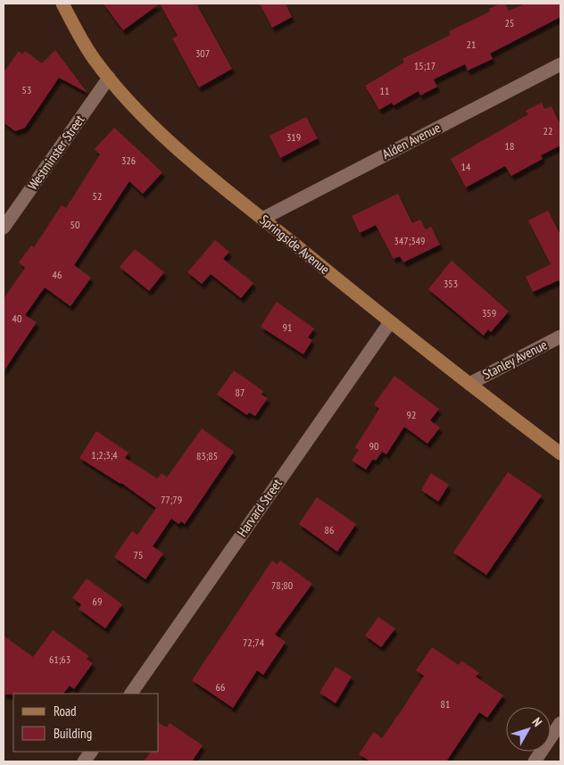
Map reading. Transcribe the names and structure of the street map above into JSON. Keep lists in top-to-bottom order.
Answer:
{
  "streets": {
    "street": [
      "Alden Avenue",
      "Westminster Street",
      "Springside Avenue",
      "Stanley Avenue",
      "Harvard Street"
    ]
  },
  "crossings": [
    ["Alden Avenue", "Springside Avenue"],
    ["Westminster Street", "Springside Avenue"],
    ["Springside Avenue", "Stanley Avenue"],
    ["Springside Avenue", "Harvard Street"]
  ],
  "house_numbers": [
    "25",
    "21",
    "307",
    "15;17",
    "53",
    "11",
    "22",
    "319",
    "18",
    "326",
    "14",
    "52",
    "50",
    "347;349",
    "46",
    "353",
    "359",
    "40",
    "91",
    "87",
    "92",
    "90",
    "1;2;3;4",
    "83;85",
    "77;79",
    "86",
    "75",
    "78;80",
    "69",
    "72;74",
    "61;63",
    "66",
    "81"
  ],
  "legend": ["Road", "Building"],
  "north": "top right"
}
